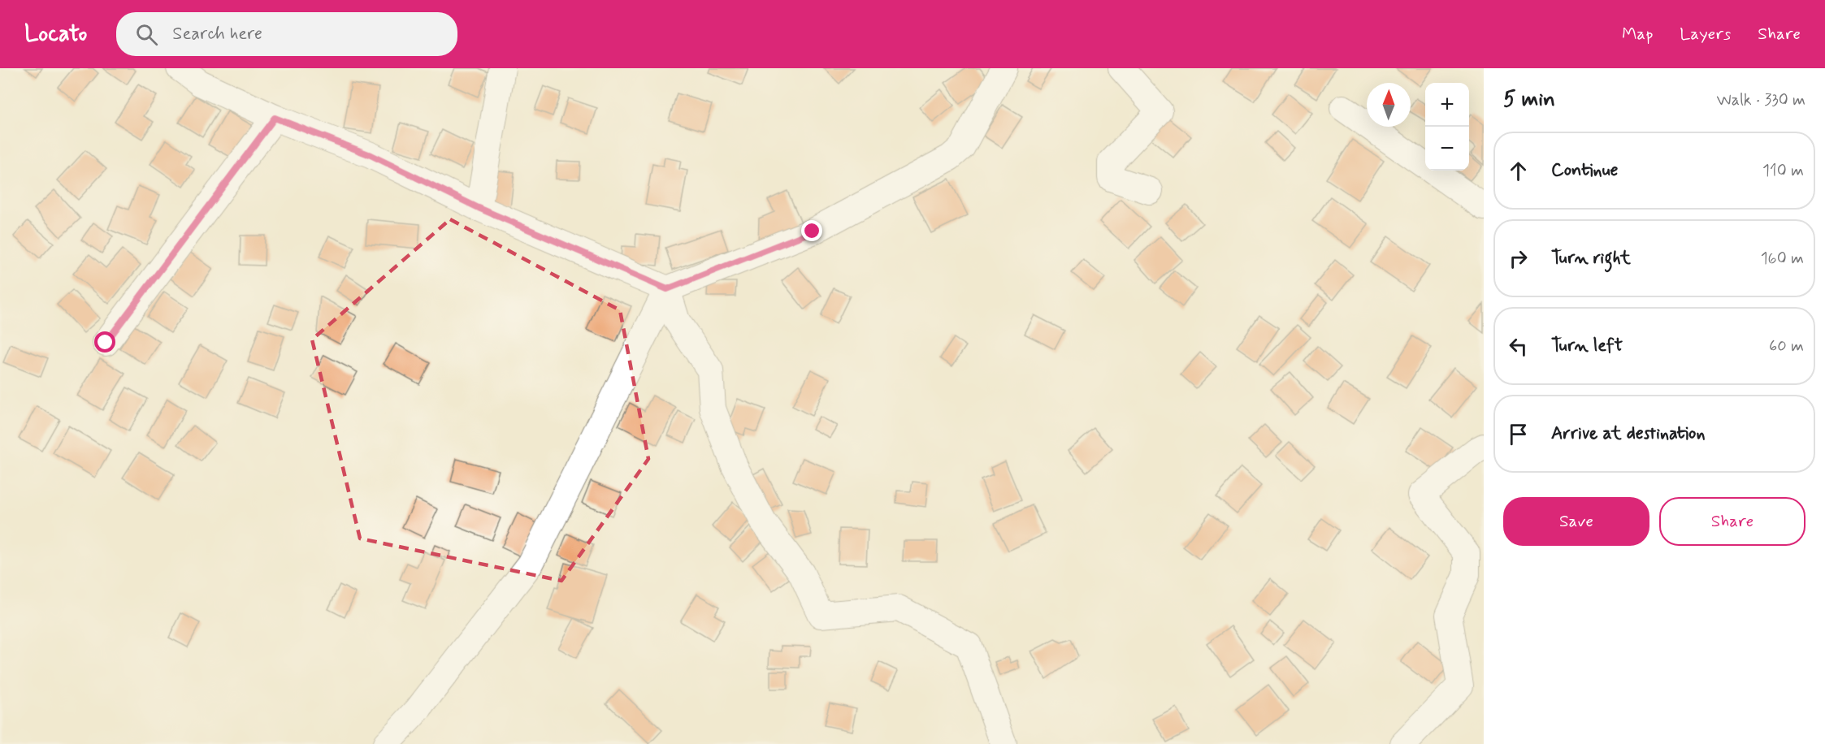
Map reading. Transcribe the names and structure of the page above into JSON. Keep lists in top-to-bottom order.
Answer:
{
  "north": "top",
  "page": {
    "header": "Locato",
    "search": "Search here",
    "nav": ["Map", "Layers", "Share"],
    "heading": ["5 min", "Walk · 330 m"],
    "map_buttons": ["+", "−"],
    "list": [
      ["Continue", "110 m"],
      ["Turn right", "160 m"],
      ["Turn left", "60 m"],
      "Arrive at destination"
    ],
    "buttons": ["Save", "Share"]
  }
}
